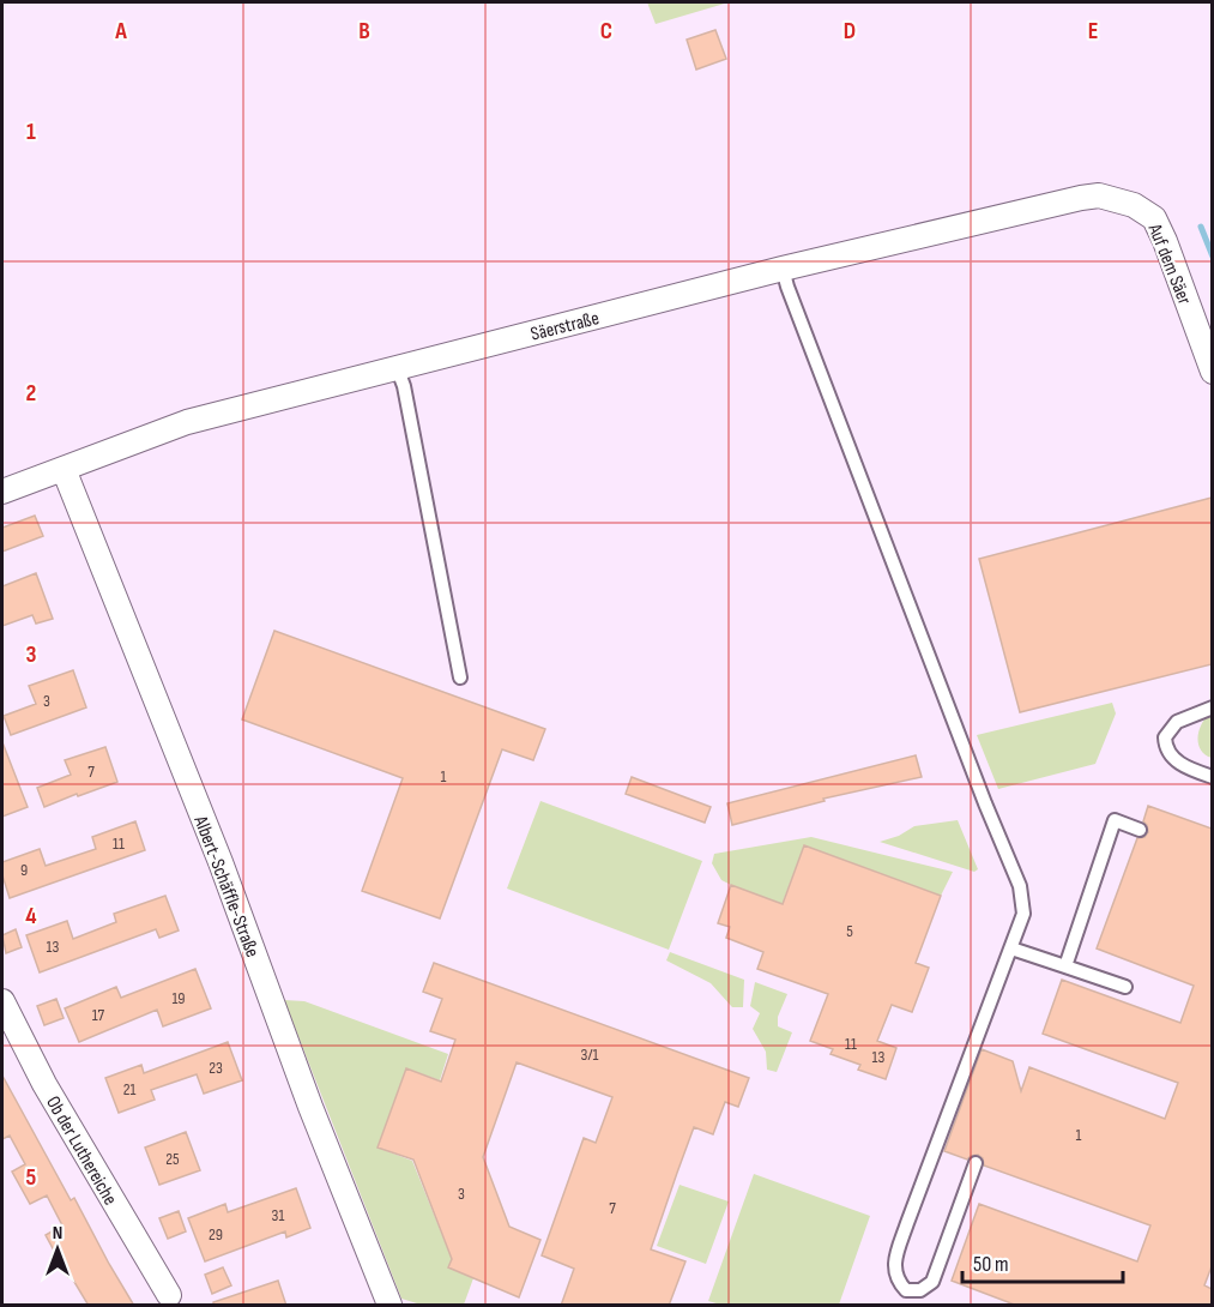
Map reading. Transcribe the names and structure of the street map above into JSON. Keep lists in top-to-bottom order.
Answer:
{
  "streets": {
    "street": [
      "Auf dem Säer",
      "Säerstraße",
      "Albert-Schäffle-Straße",
      "Ob der Luthereiche"
    ]
  },
  "crossings": [
    ["Auf dem Säer", "Säerstraße"],
    ["Säerstraße", "Albert-Schäffle-Straße"]
  ],
  "house_numbers": [
    "3",
    "7",
    "1",
    "11",
    "9",
    "5",
    "13",
    "19",
    "17",
    "11",
    "3/1",
    "13",
    "23",
    "21",
    "1",
    "25",
    "3",
    "7",
    "31",
    "29"
  ],
  "scale_bar": "50 m",
  "north": "top",
  "grid": {
    "columns": [
      "A",
      "B",
      "C",
      "D",
      "E"
    ],
    "rows": [
      "1",
      "2",
      "3",
      "4",
      "5"
    ]
  }
}
